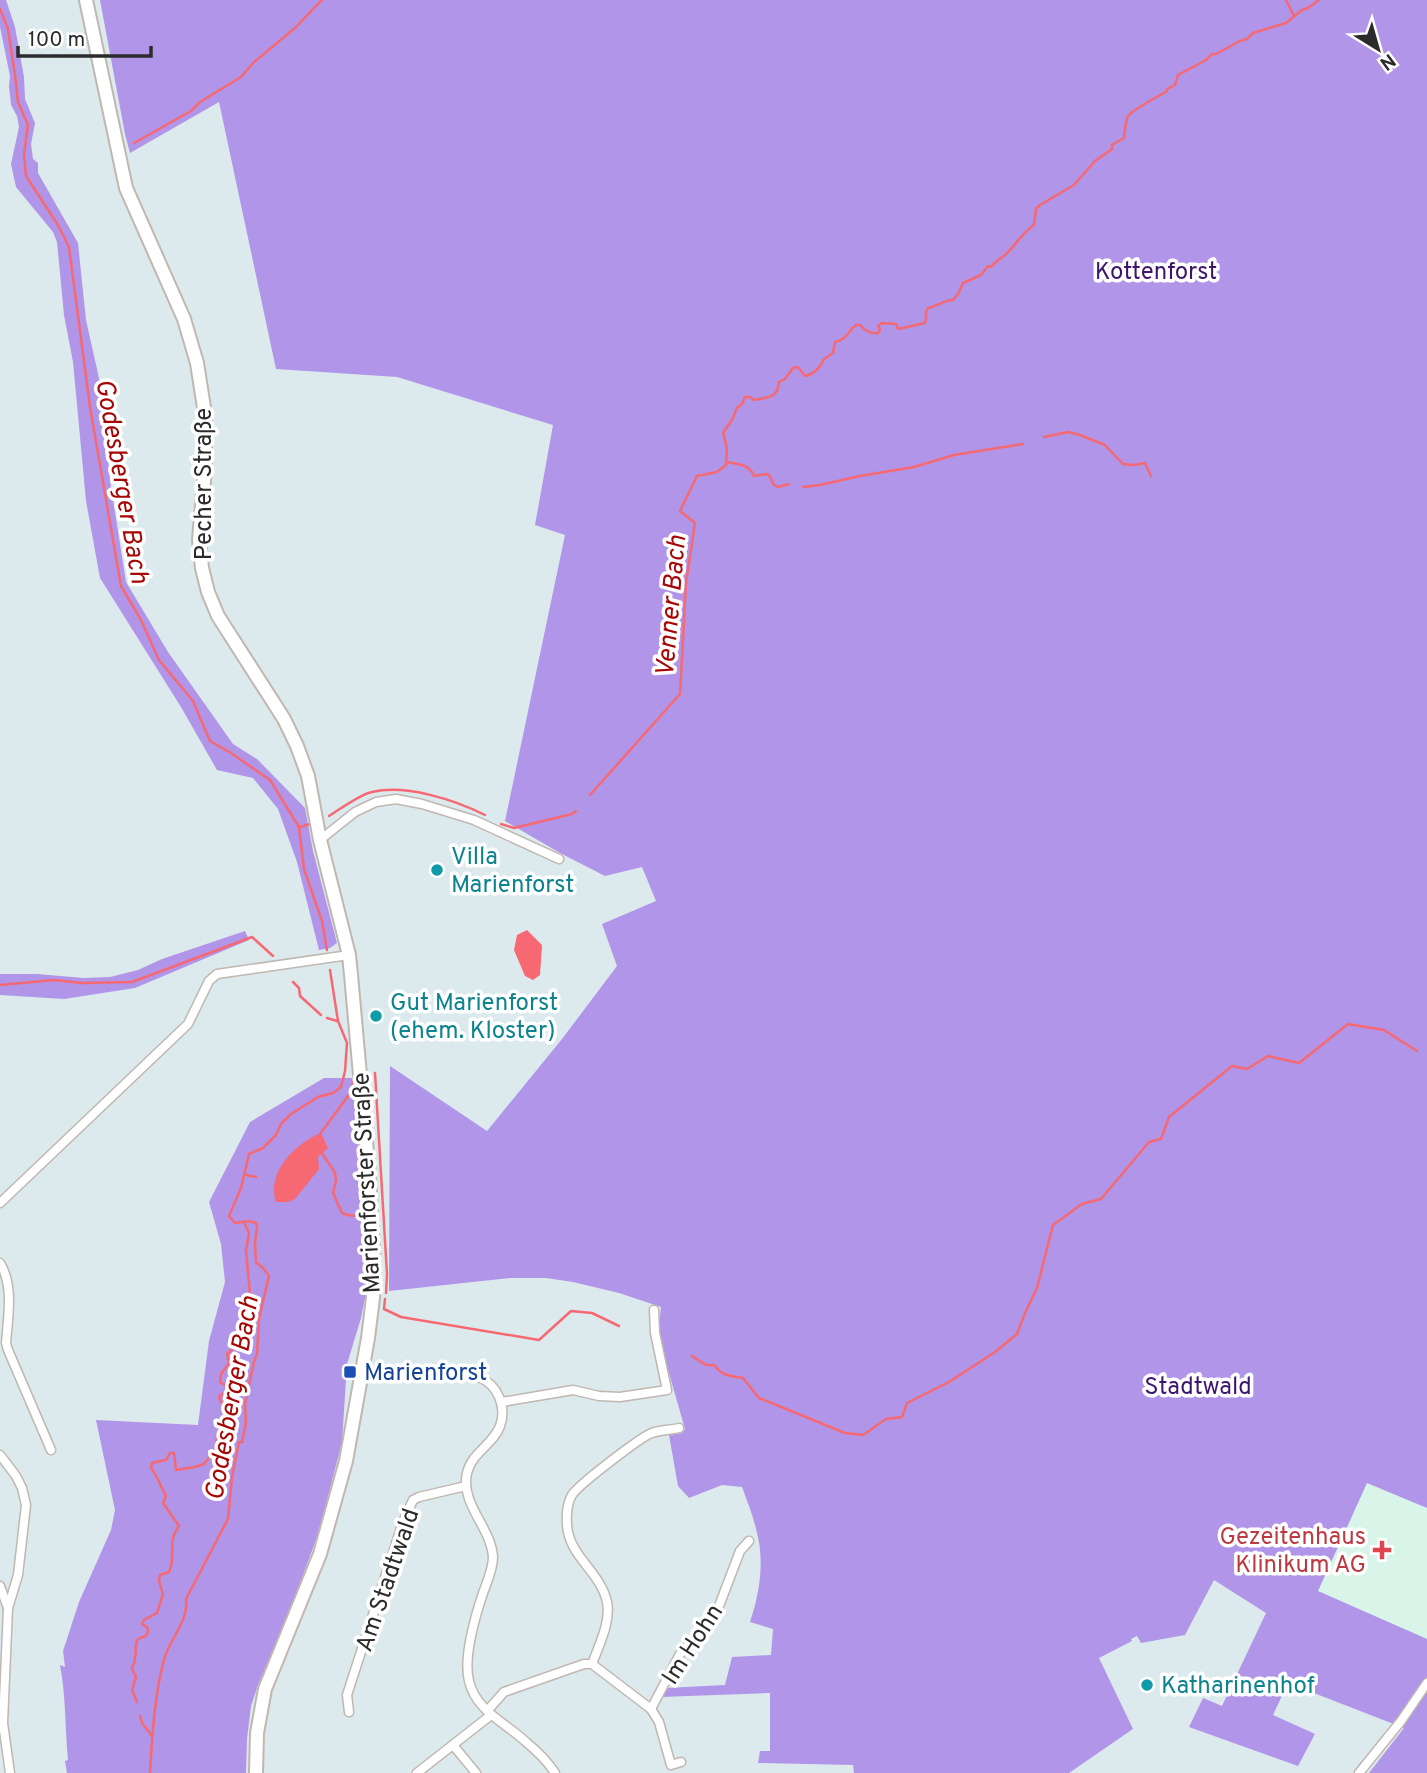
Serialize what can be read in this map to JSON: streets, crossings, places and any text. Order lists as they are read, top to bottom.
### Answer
{
  "streets": {
    "main road": ["Pecher Straße", "Marienforster Straße"],
    "street": ["Am Stadtwald", "Im Hohn"]
  },
  "crossings": [
    ["Pecher Straße", "Marienforster Straße"]
  ],
  "water": ["Godesberger Bach", "Venner Bach"],
  "parks": ["Kottenforst", "Stadtwald"],
  "places": {
    "other": ["Villa Marienforst", "Gut Marienforst (ehem. Kloster)", "Katharinenhof"],
    "transit": ["Marienforst"],
    "health": ["Gezeitenhaus Klinikum AG"]
  },
  "scale_bar": "100 m",
  "north": "bottom right"
}
